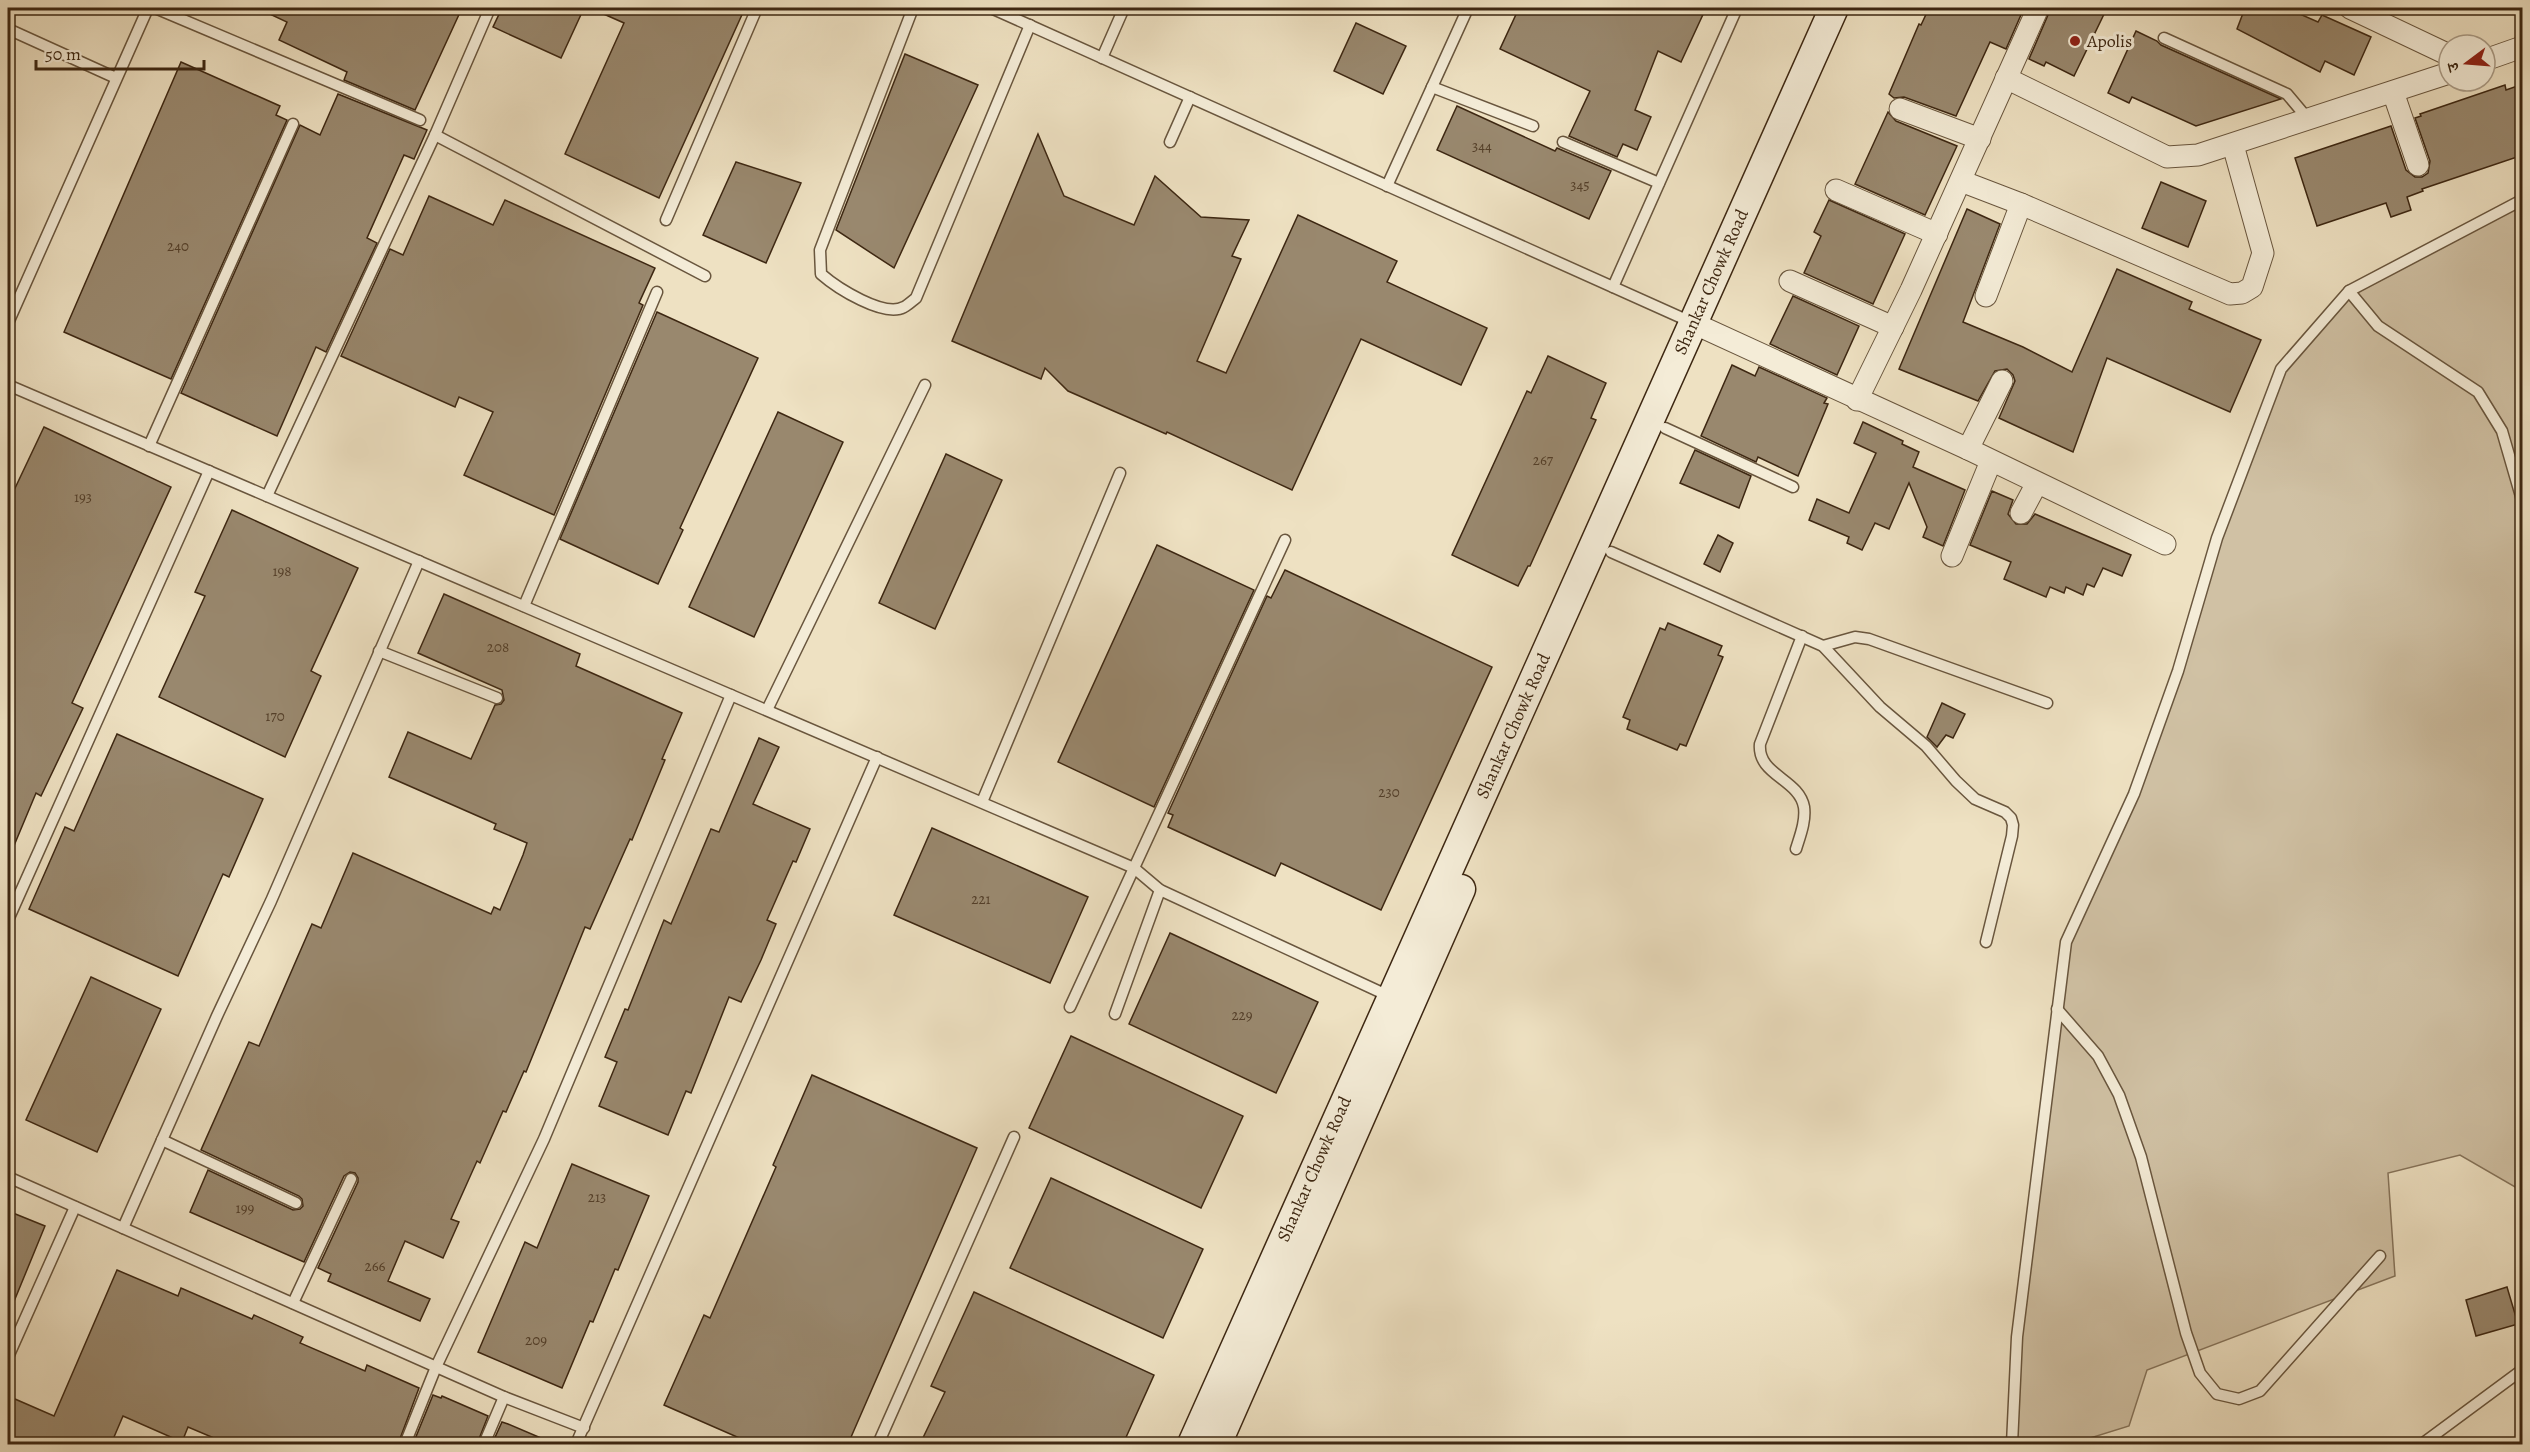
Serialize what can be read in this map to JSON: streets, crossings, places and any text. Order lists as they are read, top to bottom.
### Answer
{
  "streets": {
    "main road": ["Shankar Chowk Road"]
  },
  "places": ["Apolis"],
  "house_numbers": [
    "344",
    "345",
    "240",
    "267",
    "193",
    "198",
    "208",
    "170",
    "230",
    "221",
    "229",
    "213",
    "199",
    "266",
    "209"
  ],
  "scale_bar": "50 m",
  "north": "left"
}
